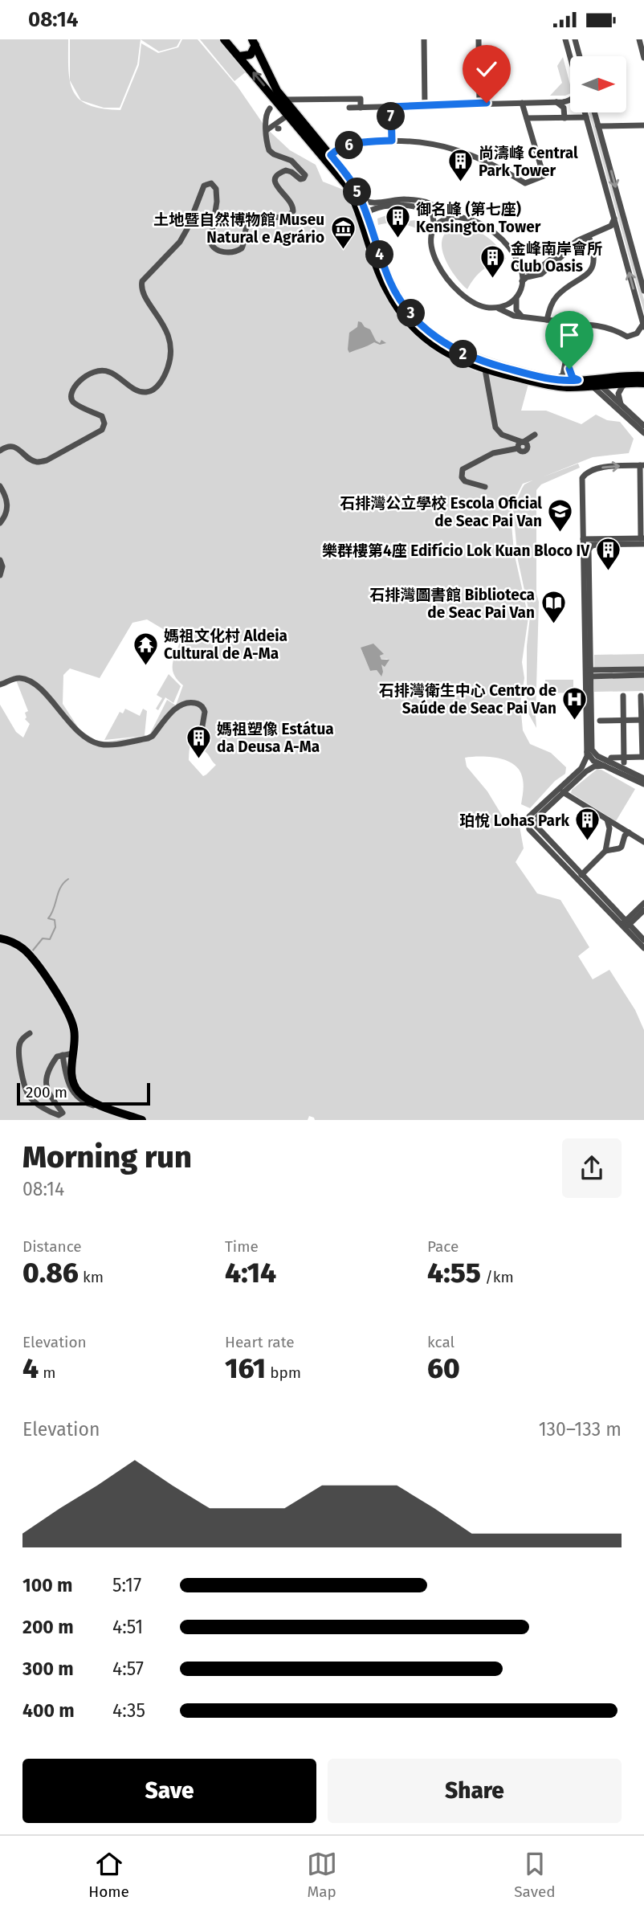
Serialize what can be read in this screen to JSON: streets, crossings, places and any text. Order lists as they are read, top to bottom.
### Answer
{
  "places": {
    "building": [
      "尚濤峰 Central Park Tower",
      "御名峰 (第七座) Kensington Tower",
      "金峰南岸會所 Club Oasis",
      "樂群樓第4座 Edifício Lok Kuan Bloco IV",
      "媽祖塑像 Estátua da Deusa A-Ma",
      "珀悅 Lohas Park"
    ],
    "museum": ["土地暨自然博物館 Museu Natural e Agrário"],
    "school or university": ["石排灣公立學校 Escola Oficial de Seac Pai Van"],
    "library": ["石排灣圖書館 Biblioteca de Seac Pai Van"],
    "temple": ["媽祖文化村 Aldeia Cultural de A-Ma"],
    "hospital": ["石排灣衛生中心 Centro de Saúde de Seac Pai Van"]
  },
  "scale_bar": "200 m",
  "north": "right",
  "page": {
    "status": "08:14",
    "pins": [
      "7",
      "6",
      "5",
      "4",
      "3",
      "2"
    ],
    "scale": "200 m",
    "heading": ["Morning run", "08:14"],
    "stats": [
      ["Distance", "0.86 km"],
      ["Time", "4:14"],
      ["Pace", "4:55 /km"],
      ["Elevation", "4 m"],
      ["Heart rate", "161 bpm"],
      ["kcal", "60"]
    ],
    "chart": ["Elevation", "130–133 m"],
    "list": [
      {
        "name": "100 m",
        "note": "5:17"
      },
      {
        "name": "200 m",
        "note": "4:51"
      },
      {
        "name": "300 m",
        "note": "4:57"
      },
      {
        "name": "400 m",
        "note": "4:35"
      }
    ],
    "buttons": ["Save", "Share"],
    "tabs": ["Home", "Map", "Saved"]
  }
}
